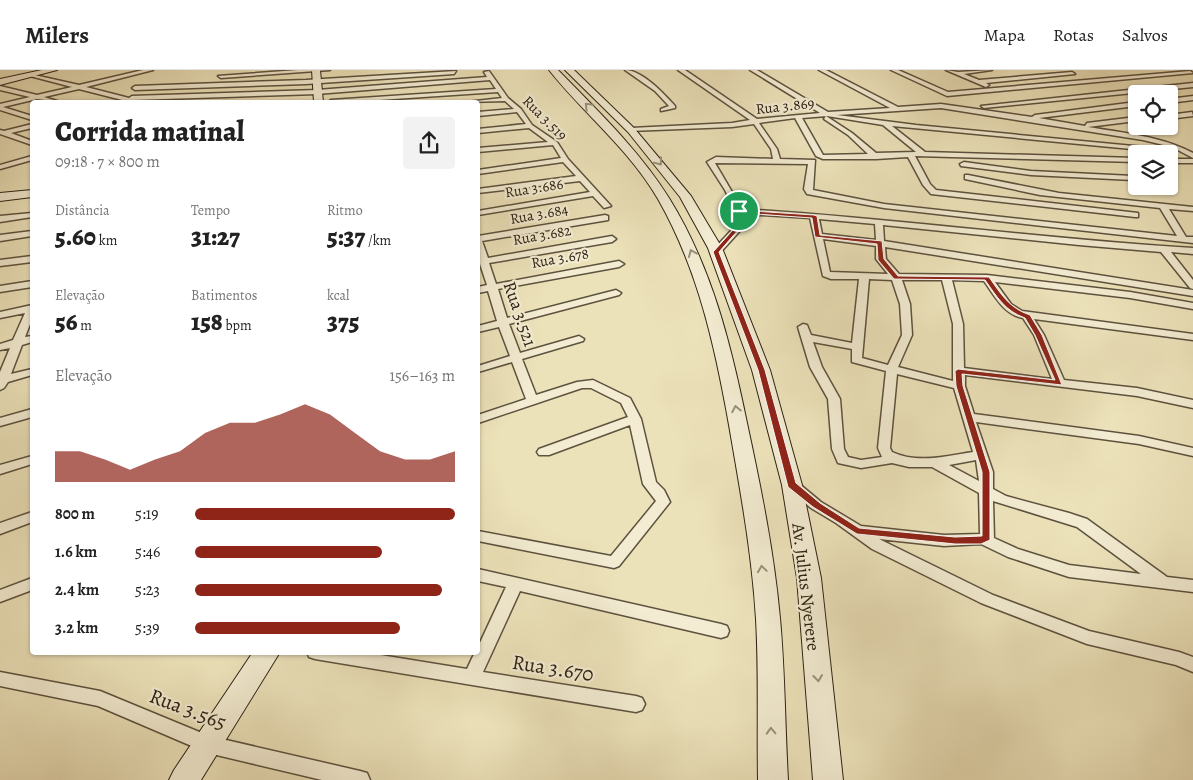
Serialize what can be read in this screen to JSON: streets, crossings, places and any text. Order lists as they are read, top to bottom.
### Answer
{
  "streets": {
    "main road": ["Av. Julius Nyerere"],
    "street": [
      "Rua 3.869",
      "Rua 3.519",
      "Rua 3.686",
      "Rua 3.684",
      "Rua 3.682",
      "Rua 3.678",
      "Rua 3.521",
      "Rua 3.670",
      "Rua 3.565"
    ]
  },
  "crossings": [
    ["Rua 3.869", "Av. Julius Nyerere"],
    ["Rua 3.519", "Rua 3.686"],
    ["Rua 3.682", "Rua 3.521"],
    ["Rua 3.678", "Rua 3.521"]
  ],
  "page": {
    "header": "Milers",
    "nav": ["Mapa", "Rotas", "Salvos"],
    "heading": ["Corrida matinal", "09:18 · 7 × 800 m"],
    "stats": [
      ["Distância", "5.60 km"],
      ["Tempo", "31:27"],
      ["Ritmo", "5:37 /km"],
      ["Elevação", "56 m"],
      ["Batimentos", "158 bpm"],
      ["kcal", "375"]
    ],
    "chart": ["Elevação", "156–163 m"],
    "list": [
      {
        "name": "800 m",
        "note": "5:19"
      },
      {
        "name": "1.6 km",
        "note": "5:46"
      },
      {
        "name": "2.4 km",
        "note": "5:23"
      },
      {
        "name": "3.2 km",
        "note": "5:39"
      }
    ]
  }
}
